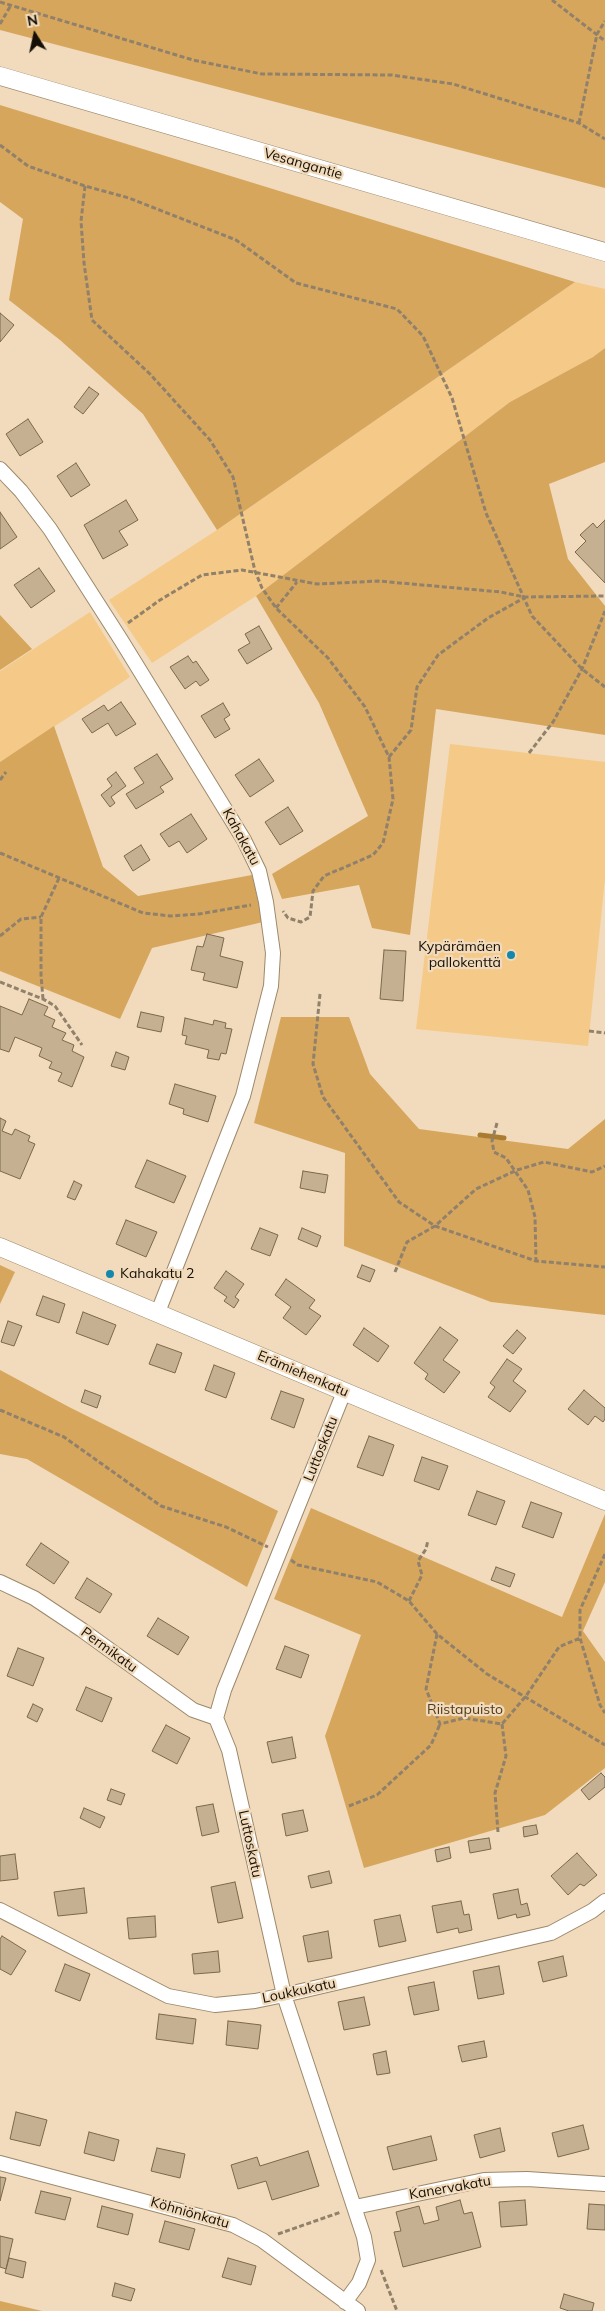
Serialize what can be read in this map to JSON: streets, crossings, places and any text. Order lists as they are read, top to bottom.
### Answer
{
  "streets": {
    "street": [
      "Vesangantie",
      "Kahakatu",
      "Erämiehenkatu",
      "Luttoskatu",
      "Permikatu",
      "Loukkukatu",
      "Kanervakatu",
      "Köhniönkatu"
    ]
  },
  "crossings": [
    ["Kahakatu", "Erämiehenkatu"],
    ["Erämiehenkatu", "Luttoskatu"],
    ["Luttoskatu", "Permikatu"],
    ["Luttoskatu", "Loukkukatu"],
    ["Luttoskatu", "Kanervakatu"]
  ],
  "parks": ["Riistapuisto"],
  "places": ["Kypärämäen pallokenttä", "Kahakatu 2"],
  "north": "top"
}
